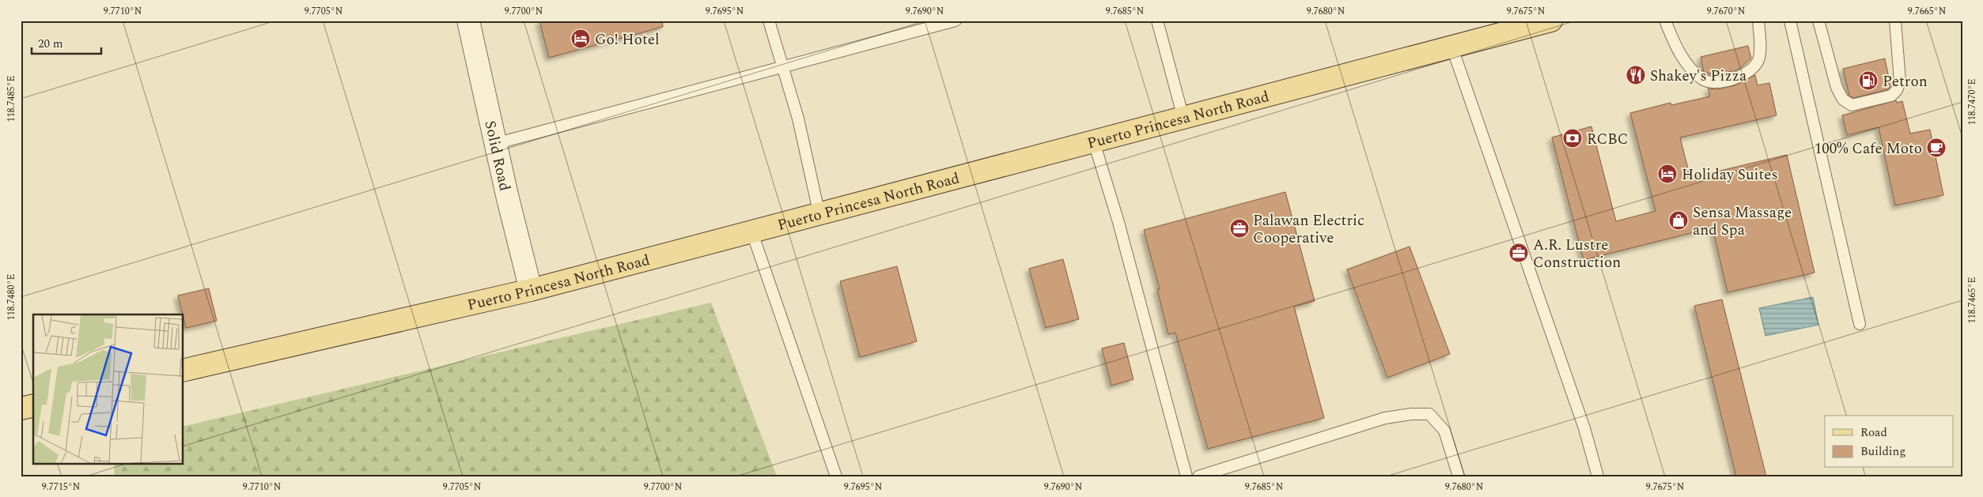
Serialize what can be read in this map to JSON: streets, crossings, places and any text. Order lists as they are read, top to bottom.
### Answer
{
  "streets": {
    "main road": ["Puerto Princesa North Road"],
    "street": ["Solid Road"]
  },
  "crossings": [
    ["Puerto Princesa North Road", "Solid Road"]
  ],
  "places": {
    "hotel": ["Go! Hotel", "Holiday Suites"],
    "restaurant": ["Shakey's Pizza"],
    "fuel station": ["Petron"],
    "bank": ["RCBC"],
    "cafe": ["100% Cafe Moto"],
    "shop": ["Sensa Massage and Spa"],
    "office": ["Palawan Electric Cooperative", "A.R. Lustre Construction"]
  },
  "legend": ["Road", "Building"],
  "scale_bar": "20 m",
  "coordinates": [
    "9.7710°N",
    "9.7705°N",
    "9.7700°N",
    "9.7695°N",
    "9.7690°N",
    "9.7685°N",
    "9.7680°N",
    "9.7675°N",
    "9.7670°N",
    "9.7665°N",
    "118.7485°E",
    "118.7470°E",
    "118.7480°E",
    "118.7465°E",
    "9.7715°N"
  ]
}
